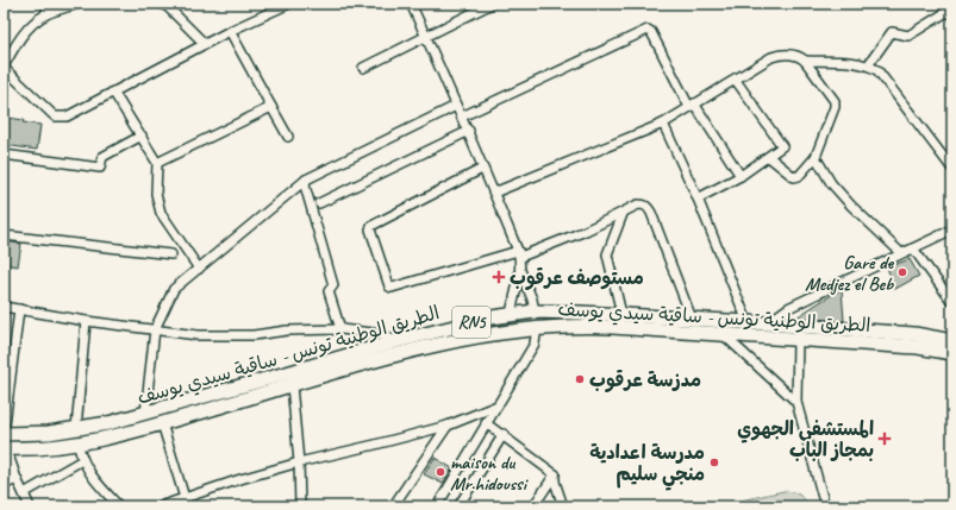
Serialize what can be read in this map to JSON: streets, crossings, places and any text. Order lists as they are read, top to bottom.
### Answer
{
  "streets": {
    "main road": ["الطريق الوطنية تونس - ساقية سيدي يوسف", "RN5"]
  },
  "places": {
    "other": [
      "Gare de Medjez el Beb",
      "مدزسة عرقوب",
      "مدرسة اعدادية منجي سليم",
      "maison du Mr.hidoussi"
    ],
    "health": ["مستوصف عرقوب", "المستشفى الجهوي بمجاز الباب"]
  }
}
